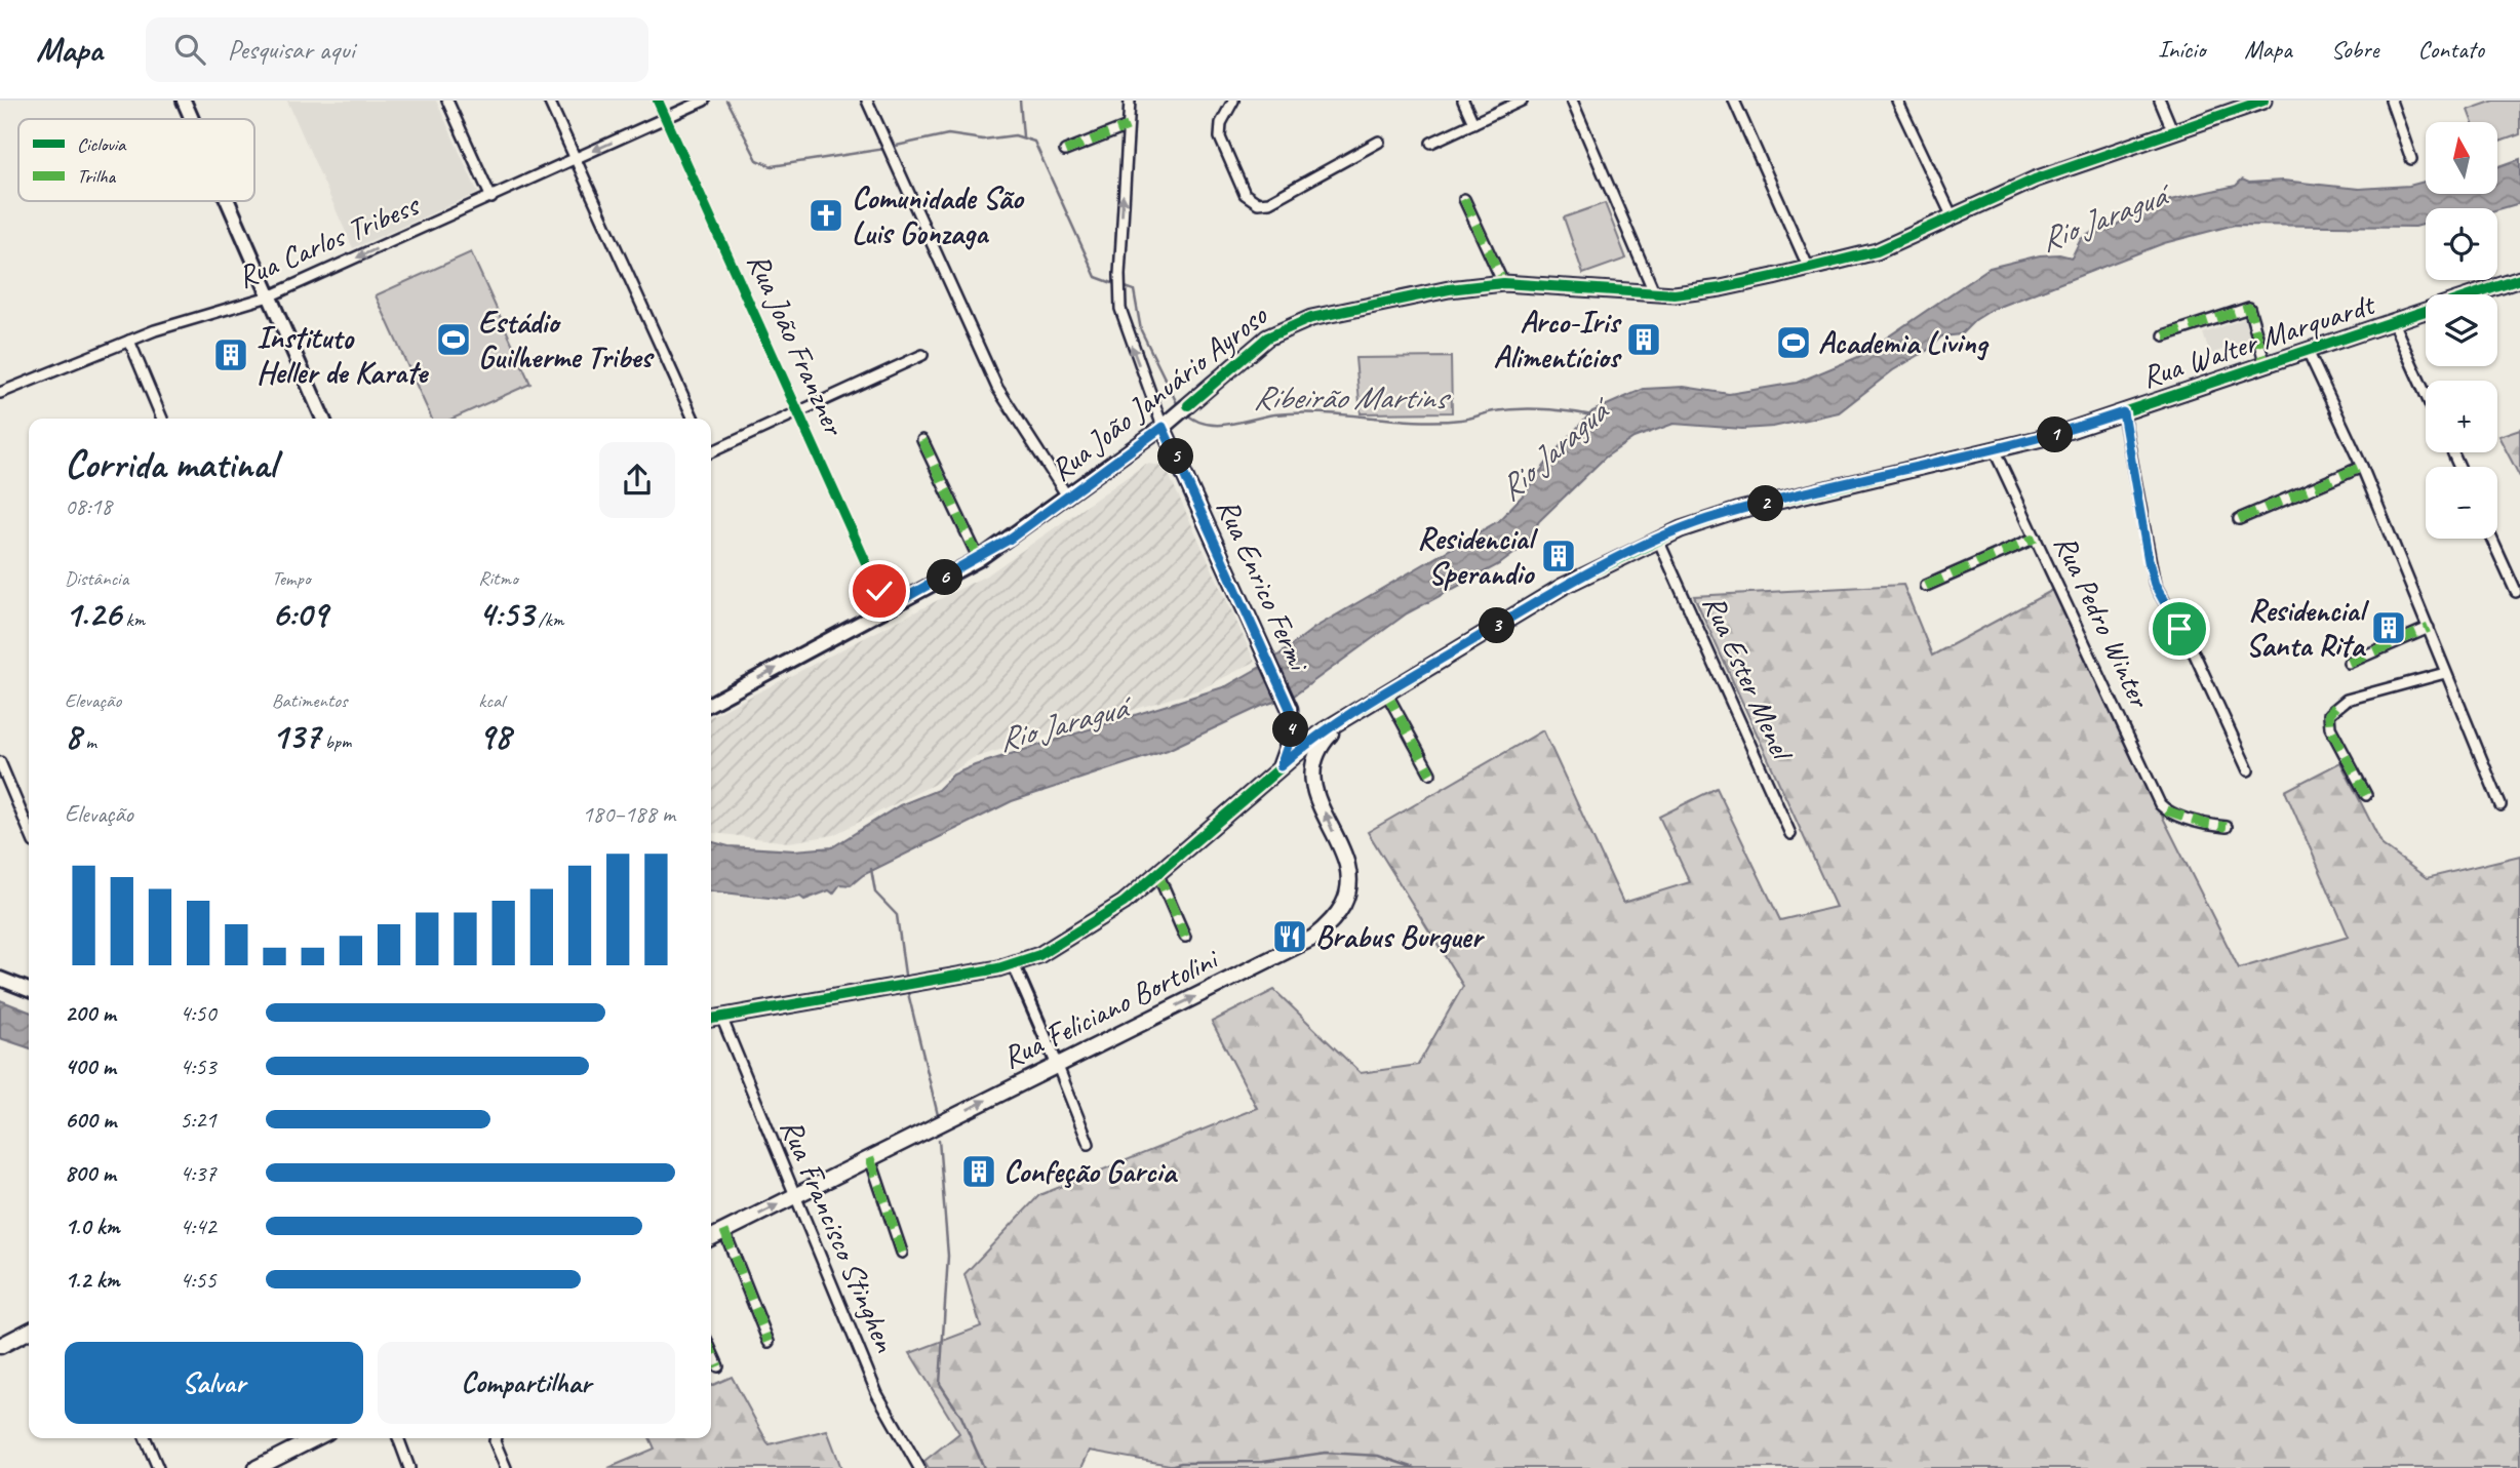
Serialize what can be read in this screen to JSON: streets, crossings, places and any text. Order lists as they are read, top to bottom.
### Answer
{
  "streets": {
    "main road": [
      "Rua Walter Marquardt",
      "Rua João Januário Ayroso",
      "Rua Enrico Fermi",
      "Rua Feliciano Bortolini"
    ],
    "street": [
      "Rua Carlos Tribess",
      "Rua João Franzner",
      "Rua Pedro Winter",
      "Rua Ester Menel",
      "Rua Francisco Stinghen"
    ]
  },
  "crossings": [
    ["Rua Carlos Tribess", "Rua João Franzner"],
    ["Rua Walter Marquardt", "Rua Enrico Fermi"],
    ["Rua Walter Marquardt", "Rua Pedro Winter"],
    ["Rua Walter Marquardt", "Rua Ester Menel"],
    ["Rua Walter Marquardt", "Rua Francisco Stinghen"],
    ["Rua João Franzner", "Rua João Januário Ayroso"],
    ["Rua João Januário Ayroso", "Rua Enrico Fermi"],
    ["Rua Feliciano Bortolini", "Rua Francisco Stinghen"]
  ],
  "one_way": ["Rua Carlos Tribess", "Rua Feliciano Bortolini"],
  "water": ["Rio Jaraguá", "Ribeirão Martins"],
  "places": {
    "church": ["Comunidade São Luis Gonzaga"],
    "sports": ["Estádio Guilherme Tribes", "Academia Living"],
    "building": [
      "Arco-Iris Alimentícios",
      "Instituto Heller de Karate",
      "Residencial Sperandio",
      "Residencial Santa Rita",
      "Confeção Garcia"
    ],
    "restaurant": ["Brabus Burguer"]
  },
  "legend": ["Ciclovia", "Trilha"],
  "north": "top",
  "page": {
    "header": "Mapa",
    "search": "Pesquisar aqui",
    "nav": [
      "Início",
      "Mapa",
      "Sobre",
      "Contato"
    ],
    "map_buttons": ["+", "−"],
    "pins": [
      "1",
      "5",
      "2",
      "6",
      "3",
      "4"
    ],
    "heading": ["Corrida matinal", "08:18"],
    "stats": [
      ["Distância", "1.26 km"],
      ["Tempo", "6:09"],
      ["Ritmo", "4:53 /km"],
      ["Elevação", "8 m"],
      ["Batimentos", "137 bpm"],
      ["kcal", "98"]
    ],
    "chart": ["Elevação", "180–188 m"],
    "list": [
      {
        "name": "200 m",
        "note": "4:50"
      },
      {
        "name": "400 m",
        "note": "4:53"
      },
      {
        "name": "600 m",
        "note": "5:21"
      },
      {
        "name": "800 m",
        "note": "4:37"
      },
      {
        "name": "1.0 km",
        "note": "4:42"
      },
      {
        "name": "1.2 km",
        "note": "4:55"
      }
    ],
    "buttons": ["Salvar", "Compartilhar"]
  }
}
